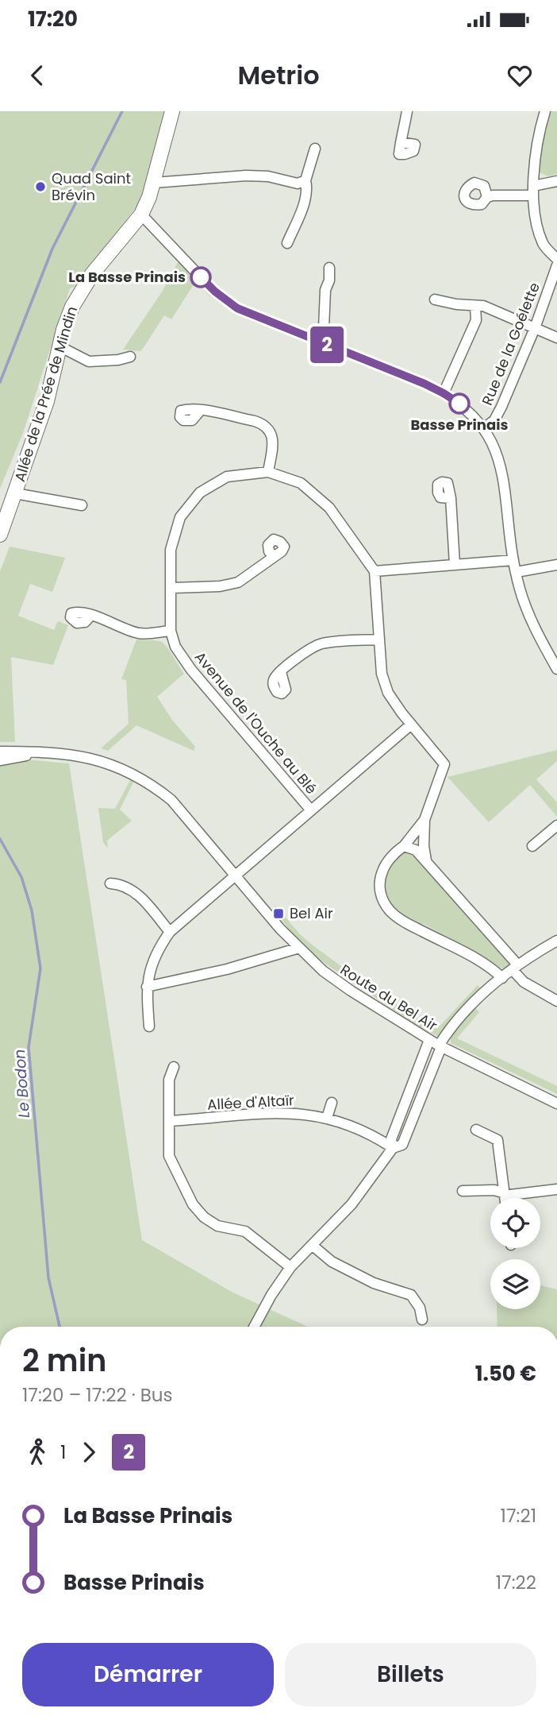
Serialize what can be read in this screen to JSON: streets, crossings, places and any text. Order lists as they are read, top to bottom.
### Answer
{
  "streets": {
    "street": [
      "Rue de la Goélette",
      "Allée de la Prée de Mindin",
      "Avenue de l'Ouche au Blé",
      "Route du Bel Air",
      "Allée d'Altaïr"
    ]
  },
  "water": ["Le Bodon"],
  "places": {
    "other": ["Quad Saint Brévin", "La Basse Prinais", "Basse Prinais"],
    "transit": ["Bel Air"]
  },
  "lines": ["bus line 2"],
  "page": {
    "status": "17:20",
    "header": "Metrio",
    "on_map": "2",
    "heading": ["2 min", "17:20 – 17:22 · Bus", "1.50 €"],
    "legs": ["1", "2"],
    "list": [
      {
        "name": "La Basse Prinais",
        "value": "17:21"
      },
      {
        "name": "Basse Prinais",
        "value": "17:22"
      }
    ],
    "buttons": ["Démarrer", "Billets"]
  }
}
